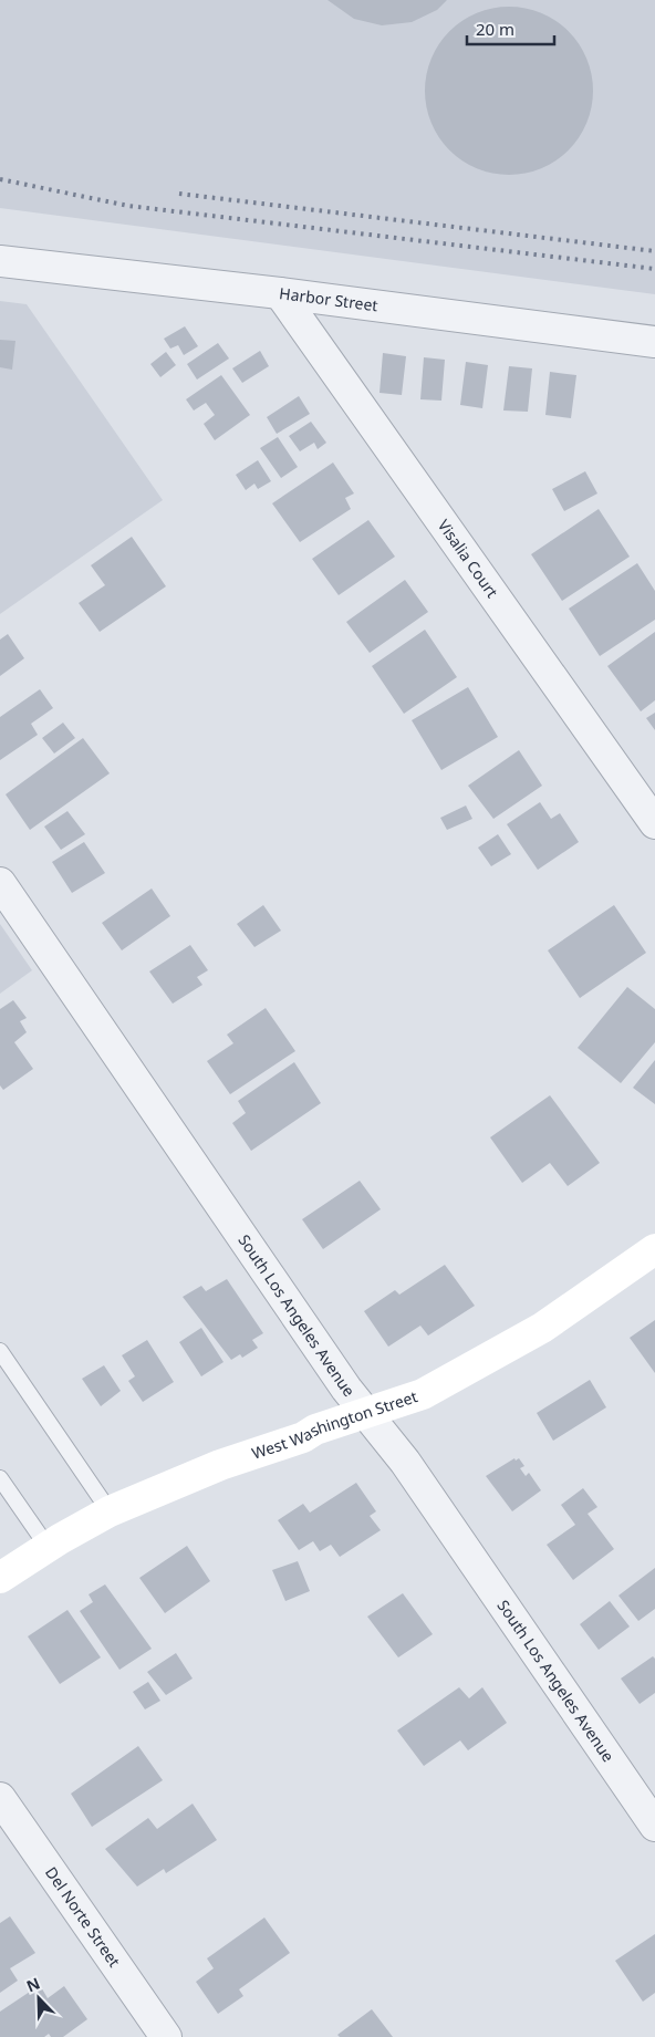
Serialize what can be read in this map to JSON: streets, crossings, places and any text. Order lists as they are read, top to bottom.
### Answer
{
  "streets": {
    "street": [
      "Harbor Street",
      "Visalia Court",
      "South Los Angeles Avenue",
      "West Washington Street",
      "Del Norte Street"
    ]
  },
  "crossings": [
    ["Harbor Street", "Visalia Court"],
    ["South Los Angeles Avenue", "West Washington Street"]
  ],
  "scale_bar": "20 m",
  "north": "top left"
}
